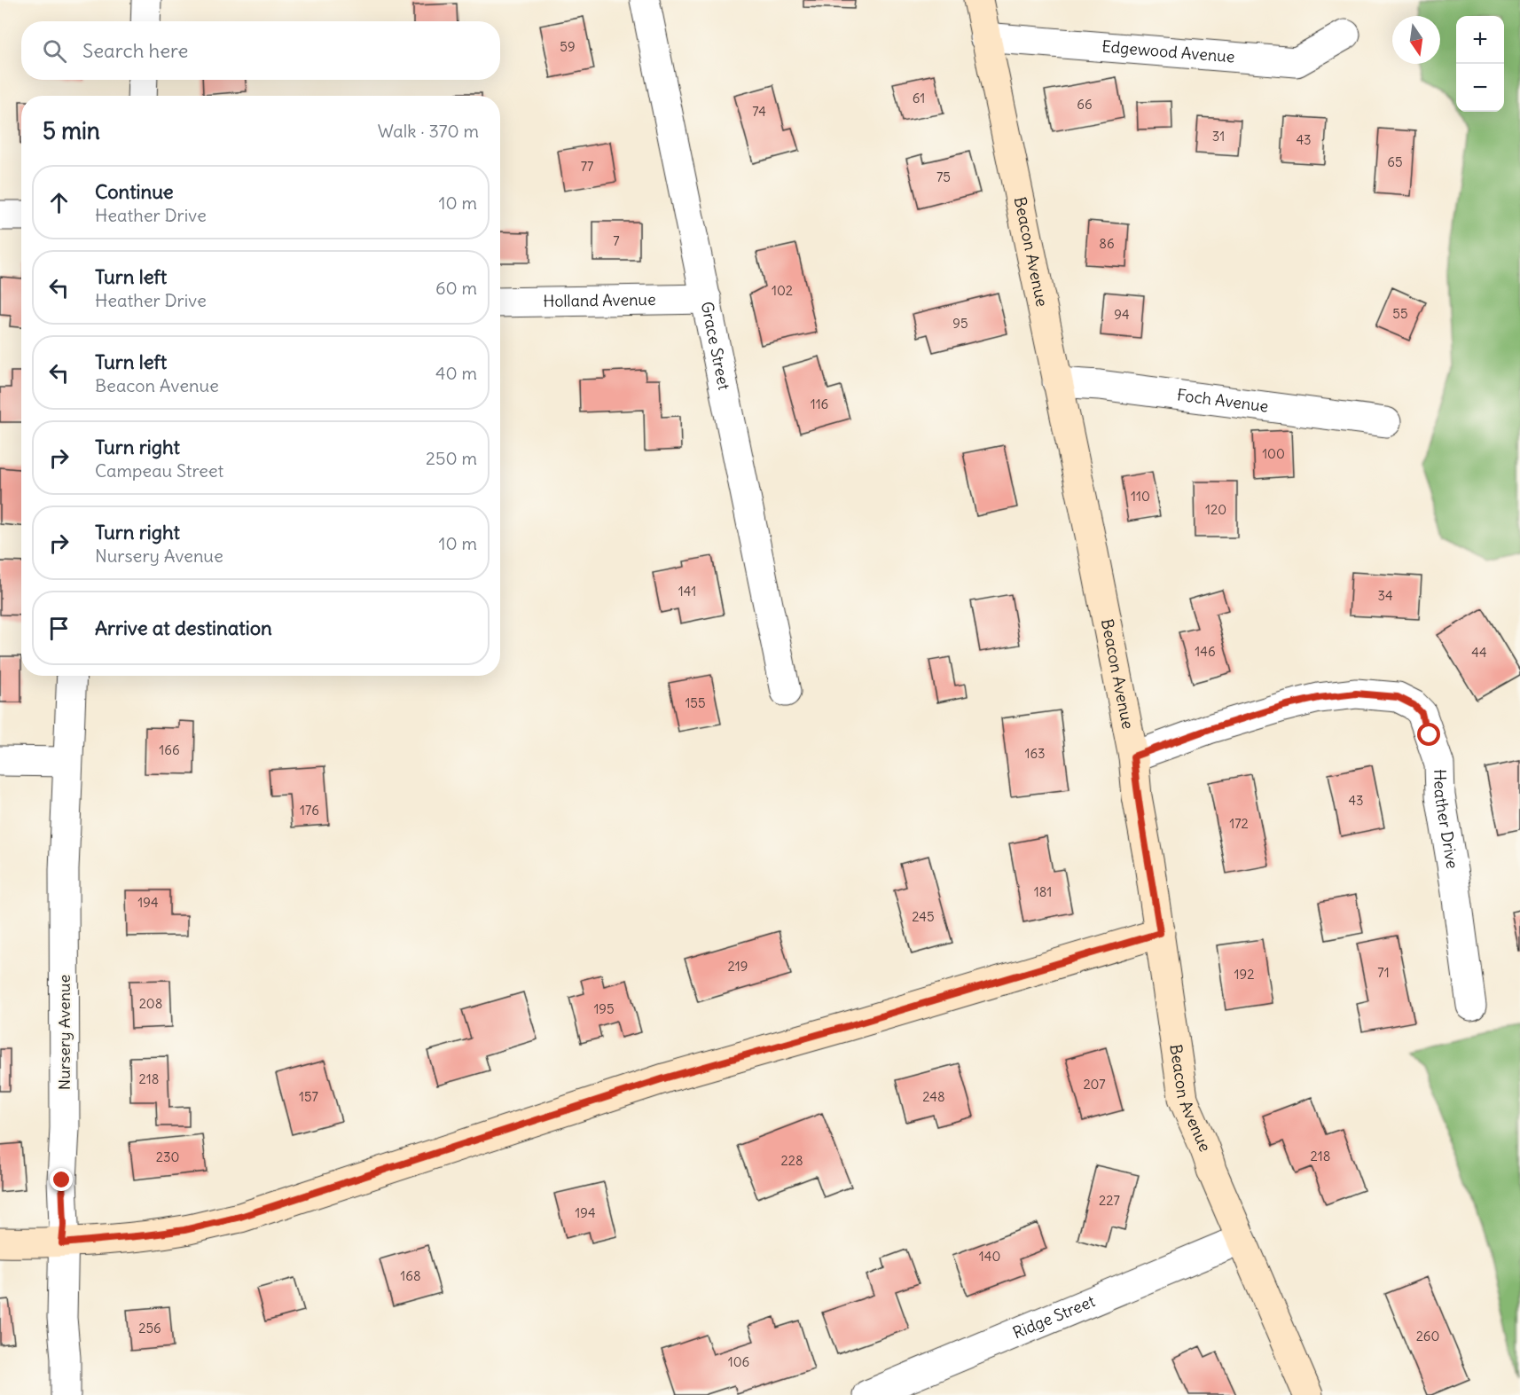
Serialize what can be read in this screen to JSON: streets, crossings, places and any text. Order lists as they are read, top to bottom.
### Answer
{
  "streets": {
    "street": [
      "Edgewood Avenue",
      "Beacon Avenue",
      "Holland Avenue",
      "Grace Street",
      "Foch Avenue",
      "Heather Drive",
      "Nursery Avenue",
      "Ridge Street"
    ]
  },
  "crossings": [
    ["Edgewood Avenue", "Beacon Avenue"],
    ["Beacon Avenue", "Foch Avenue"],
    ["Beacon Avenue", "Heather Drive"],
    ["Beacon Avenue", "Ridge Street"],
    ["Holland Avenue", "Grace Street"]
  ],
  "house_numbers": [
    "59",
    "61",
    "66",
    "74",
    "31",
    "43",
    "65",
    "77",
    "75",
    "7",
    "86",
    "102",
    "55",
    "94",
    "95",
    "116",
    "100",
    "110",
    "120",
    "141",
    "34",
    "146",
    "44",
    "155",
    "166",
    "163",
    "43",
    "176",
    "172",
    "181",
    "194",
    "245",
    "219",
    "71",
    "192",
    "208",
    "195",
    "218",
    "207",
    "157",
    "248",
    "218",
    "230",
    "228",
    "227",
    "194",
    "140",
    "168",
    "256",
    "260",
    "106"
  ],
  "north": "bottom",
  "page": {
    "map_buttons": ["+", "−"],
    "search": "Search here",
    "heading": ["5 min", "Walk · 370 m"],
    "list": [
      ["Continue", "Heather Drive", "10 m"],
      ["Turn left", "Heather Drive", "60 m"],
      ["Turn left", "Beacon Avenue", "40 m"],
      ["Turn right", "Campeau Street", "250 m"],
      ["Turn right", "Nursery Avenue", "10 m"],
      "Arrive at destination"
    ]
  }
}
